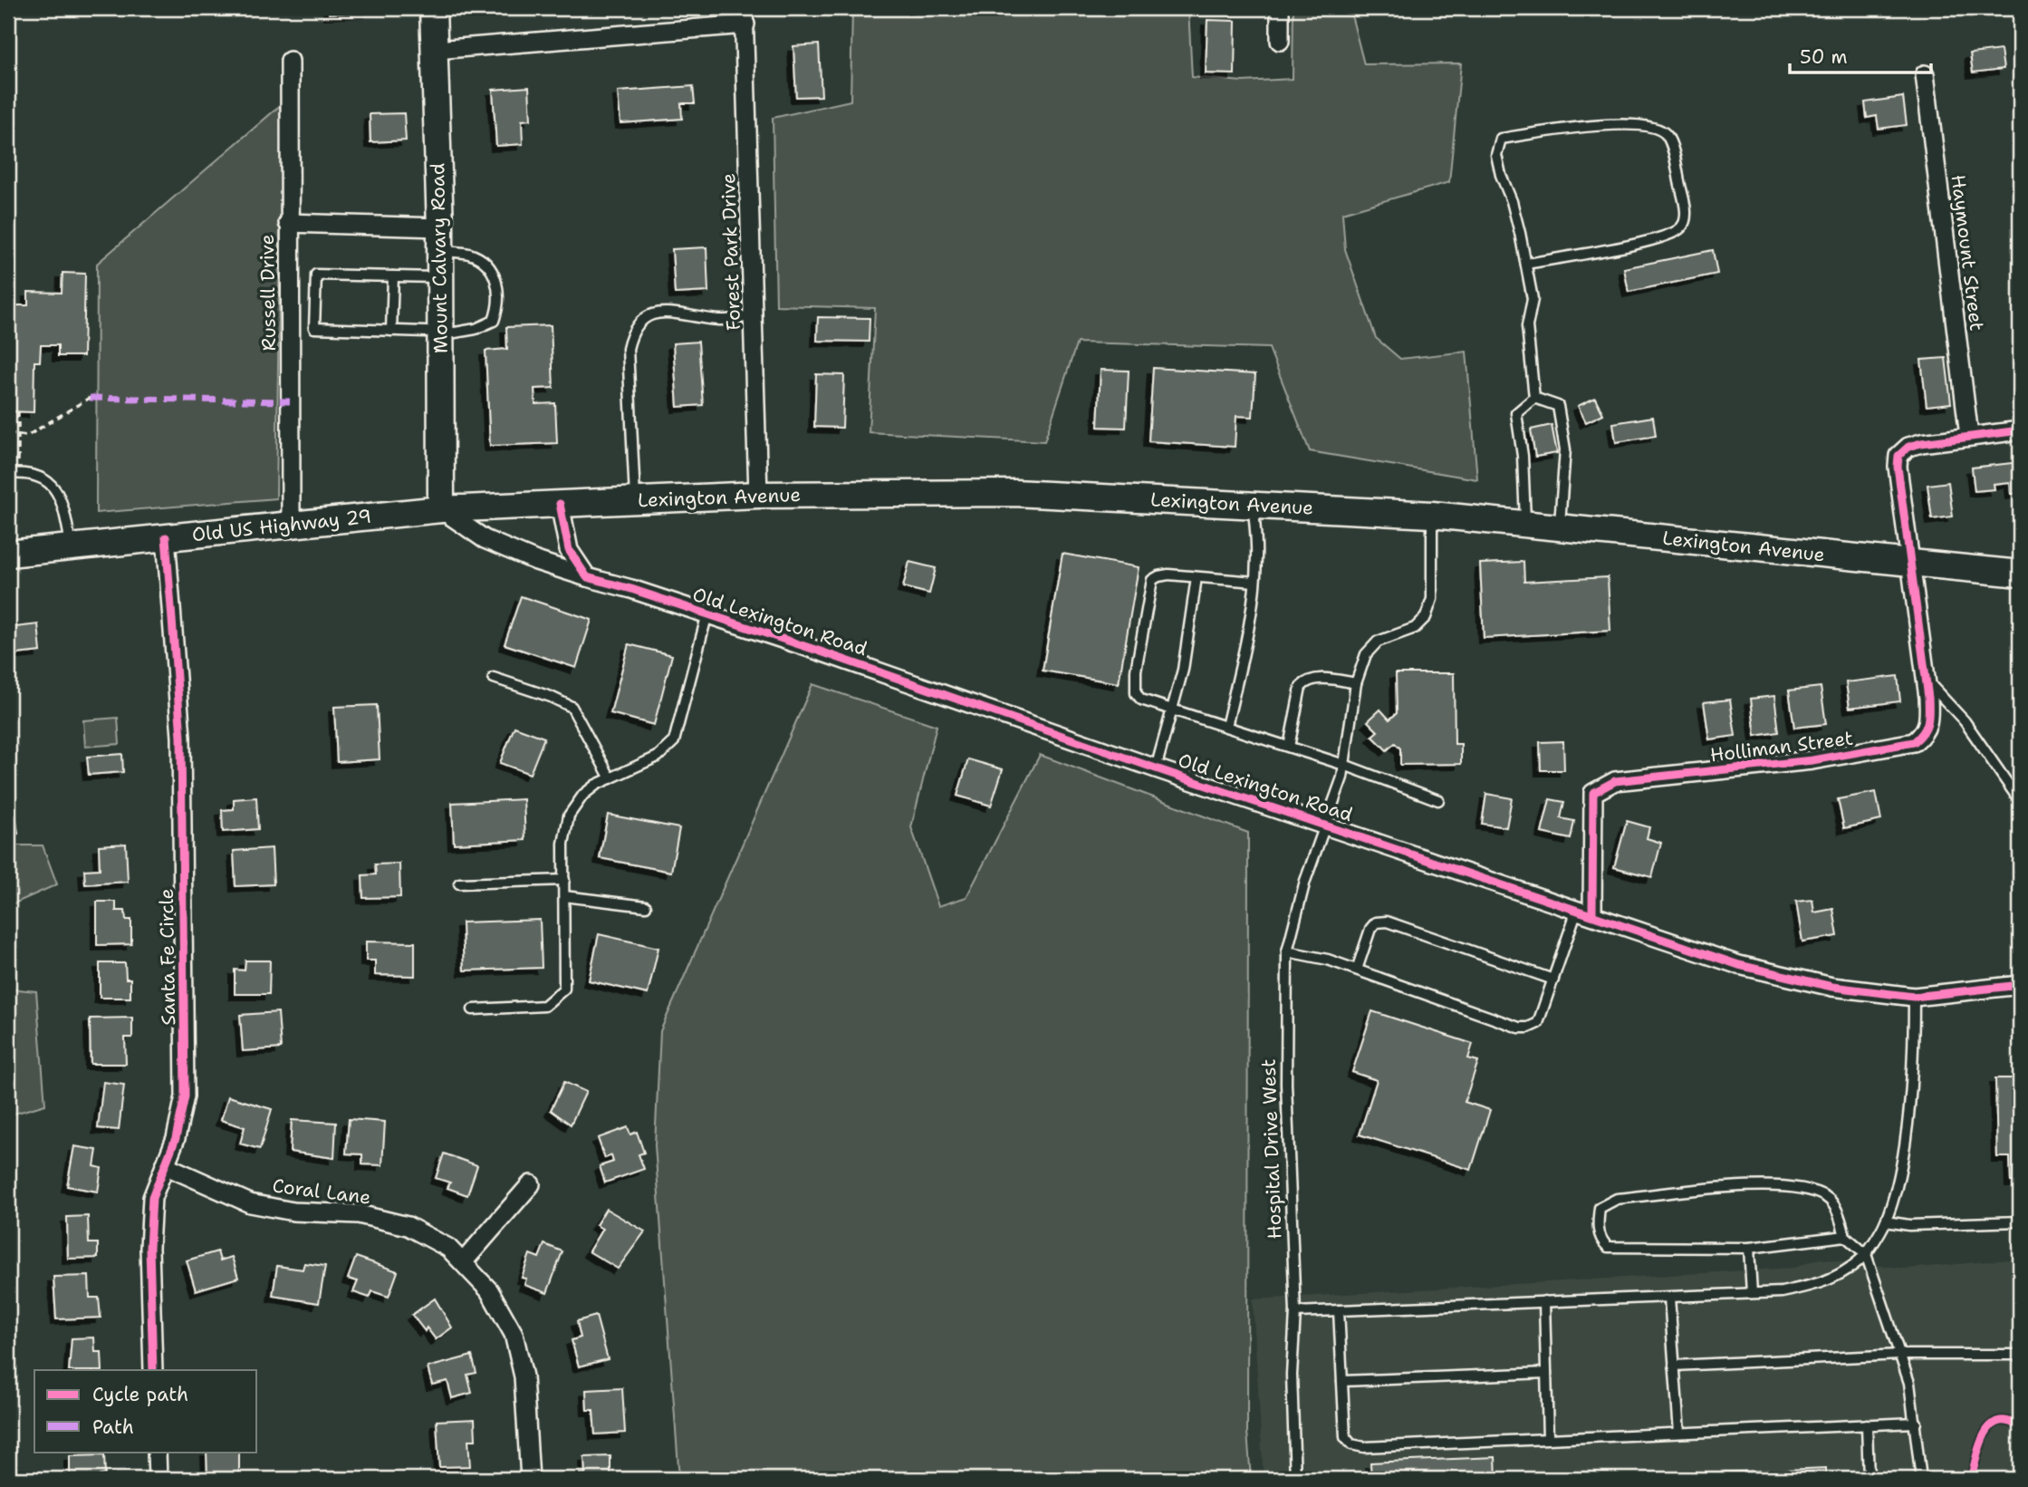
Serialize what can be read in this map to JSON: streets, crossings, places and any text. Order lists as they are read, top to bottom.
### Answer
{
  "streets": {
    "main road": ["Mount Calvary Road", "Lexington Avenue", "Old US Highway 29"],
    "street": [
      "Forest Park Drive",
      "Haymount Street",
      "Russell Drive",
      "Old Lexington Road",
      "Holliman Street",
      "Santa Fe Circle",
      "Coral Lane"
    ],
    "lane": ["Hospital Drive West"]
  },
  "crossings": [
    ["Forest Park Drive", "Lexington Avenue"],
    ["Haymount Street", "Holliman Street"],
    ["Mount Calvary Road", "Lexington Avenue"],
    ["Mount Calvary Road", "Old US Highway 29"],
    ["Mount Calvary Road", "Old Lexington Road"],
    ["Russell Drive", "Old US Highway 29"],
    ["Lexington Avenue", "Old US Highway 29"],
    ["Lexington Avenue", "Old Lexington Road"],
    ["Lexington Avenue", "Holliman Street"],
    ["Lexington Avenue", "Hospital Drive West"],
    ["Old US Highway 29", "Old Lexington Road"],
    ["Old US Highway 29", "Santa Fe Circle"],
    ["Old Lexington Road", "Holliman Street"],
    ["Old Lexington Road", "Hospital Drive West"],
    ["Santa Fe Circle", "Coral Lane"]
  ],
  "legend": ["Cycle path", "Path"],
  "scale_bar": "50 m"
}
